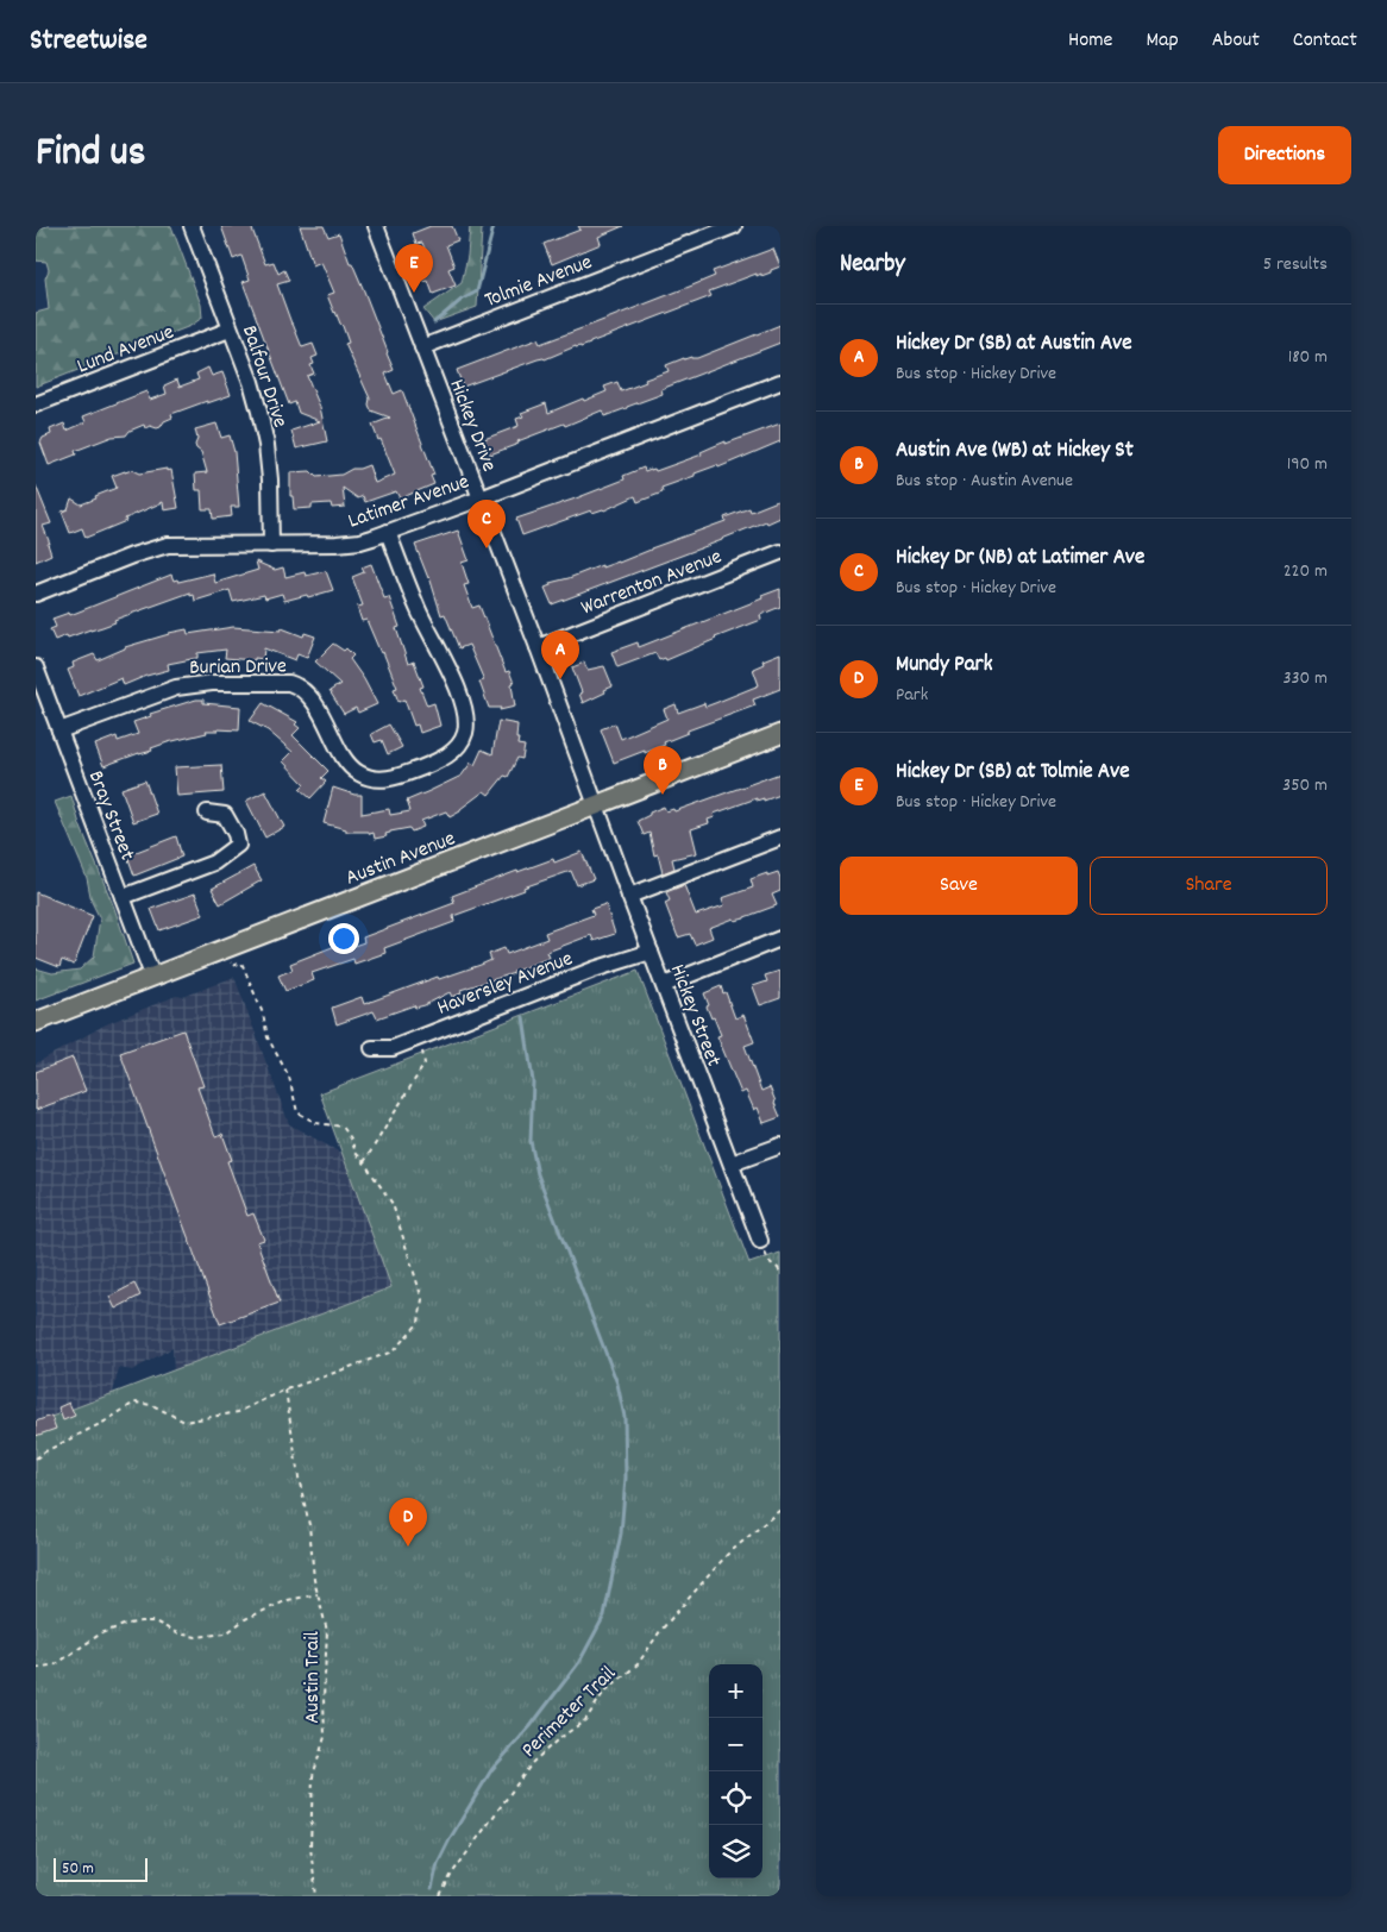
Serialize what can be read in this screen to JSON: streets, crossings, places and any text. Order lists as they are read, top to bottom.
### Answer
{
  "streets": {
    "main road": ["Austin Avenue"],
    "street": [
      "Tolmie Avenue",
      "Lund Avenue",
      "Balfour Drive",
      "Hickey Drive",
      "Latimer Avenue",
      "Warrenton Avenue",
      "Burian Drive",
      "Bray Street",
      "Haversley Avenue",
      "Hickey Street"
    ],
    "path": ["Austin Trail", "Perimeter Trail"]
  },
  "crossings": [
    ["Tolmie Avenue", "Hickey Drive"],
    ["Lund Avenue", "Balfour Drive"],
    ["Balfour Drive", "Latimer Avenue"],
    ["Hickey Drive", "Latimer Avenue"],
    ["Hickey Drive", "Warrenton Avenue"],
    ["Hickey Drive", "Austin Avenue"],
    ["Hickey Drive", "Hickey Street"],
    ["Latimer Avenue", "Burian Drive"],
    ["Burian Drive", "Bray Street"],
    ["Bray Street", "Austin Avenue"],
    ["Austin Avenue", "Hickey Street"],
    ["Haversley Avenue", "Hickey Street"]
  ],
  "scale_bar": "50 m",
  "page": {
    "header": "Streetwise",
    "nav": [
      "Home",
      "Map",
      "About",
      "Contact"
    ],
    "title": "Find us",
    "buttons": [
      "Directions",
      ["Save", "Share"]
    ],
    "heading": ["Nearby", "5 results"],
    "pins": [
      "E",
      "C",
      "A",
      "B",
      "D"
    ],
    "list": [
      {
        "mark": "A",
        "name": "Hickey Dr (SB) at Austin Ave",
        "note": "Bus stop · Hickey Drive",
        "value": "180 m"
      },
      {
        "mark": "B",
        "name": "Austin Ave (WB) at Hickey St",
        "note": "Bus stop · Austin Avenue",
        "value": "190 m"
      },
      {
        "mark": "C",
        "name": "Hickey Dr (NB) at Latimer Ave",
        "note": "Bus stop · Hickey Drive",
        "value": "220 m"
      },
      {
        "mark": "D",
        "name": "Mundy Park",
        "note": "Park",
        "value": "330 m"
      },
      {
        "mark": "E",
        "name": "Hickey Dr (SB) at Tolmie Ave",
        "note": "Bus stop · Hickey Drive",
        "value": "350 m"
      }
    ],
    "map_buttons": ["+", "−"],
    "scale": "50 m"
  }
}
